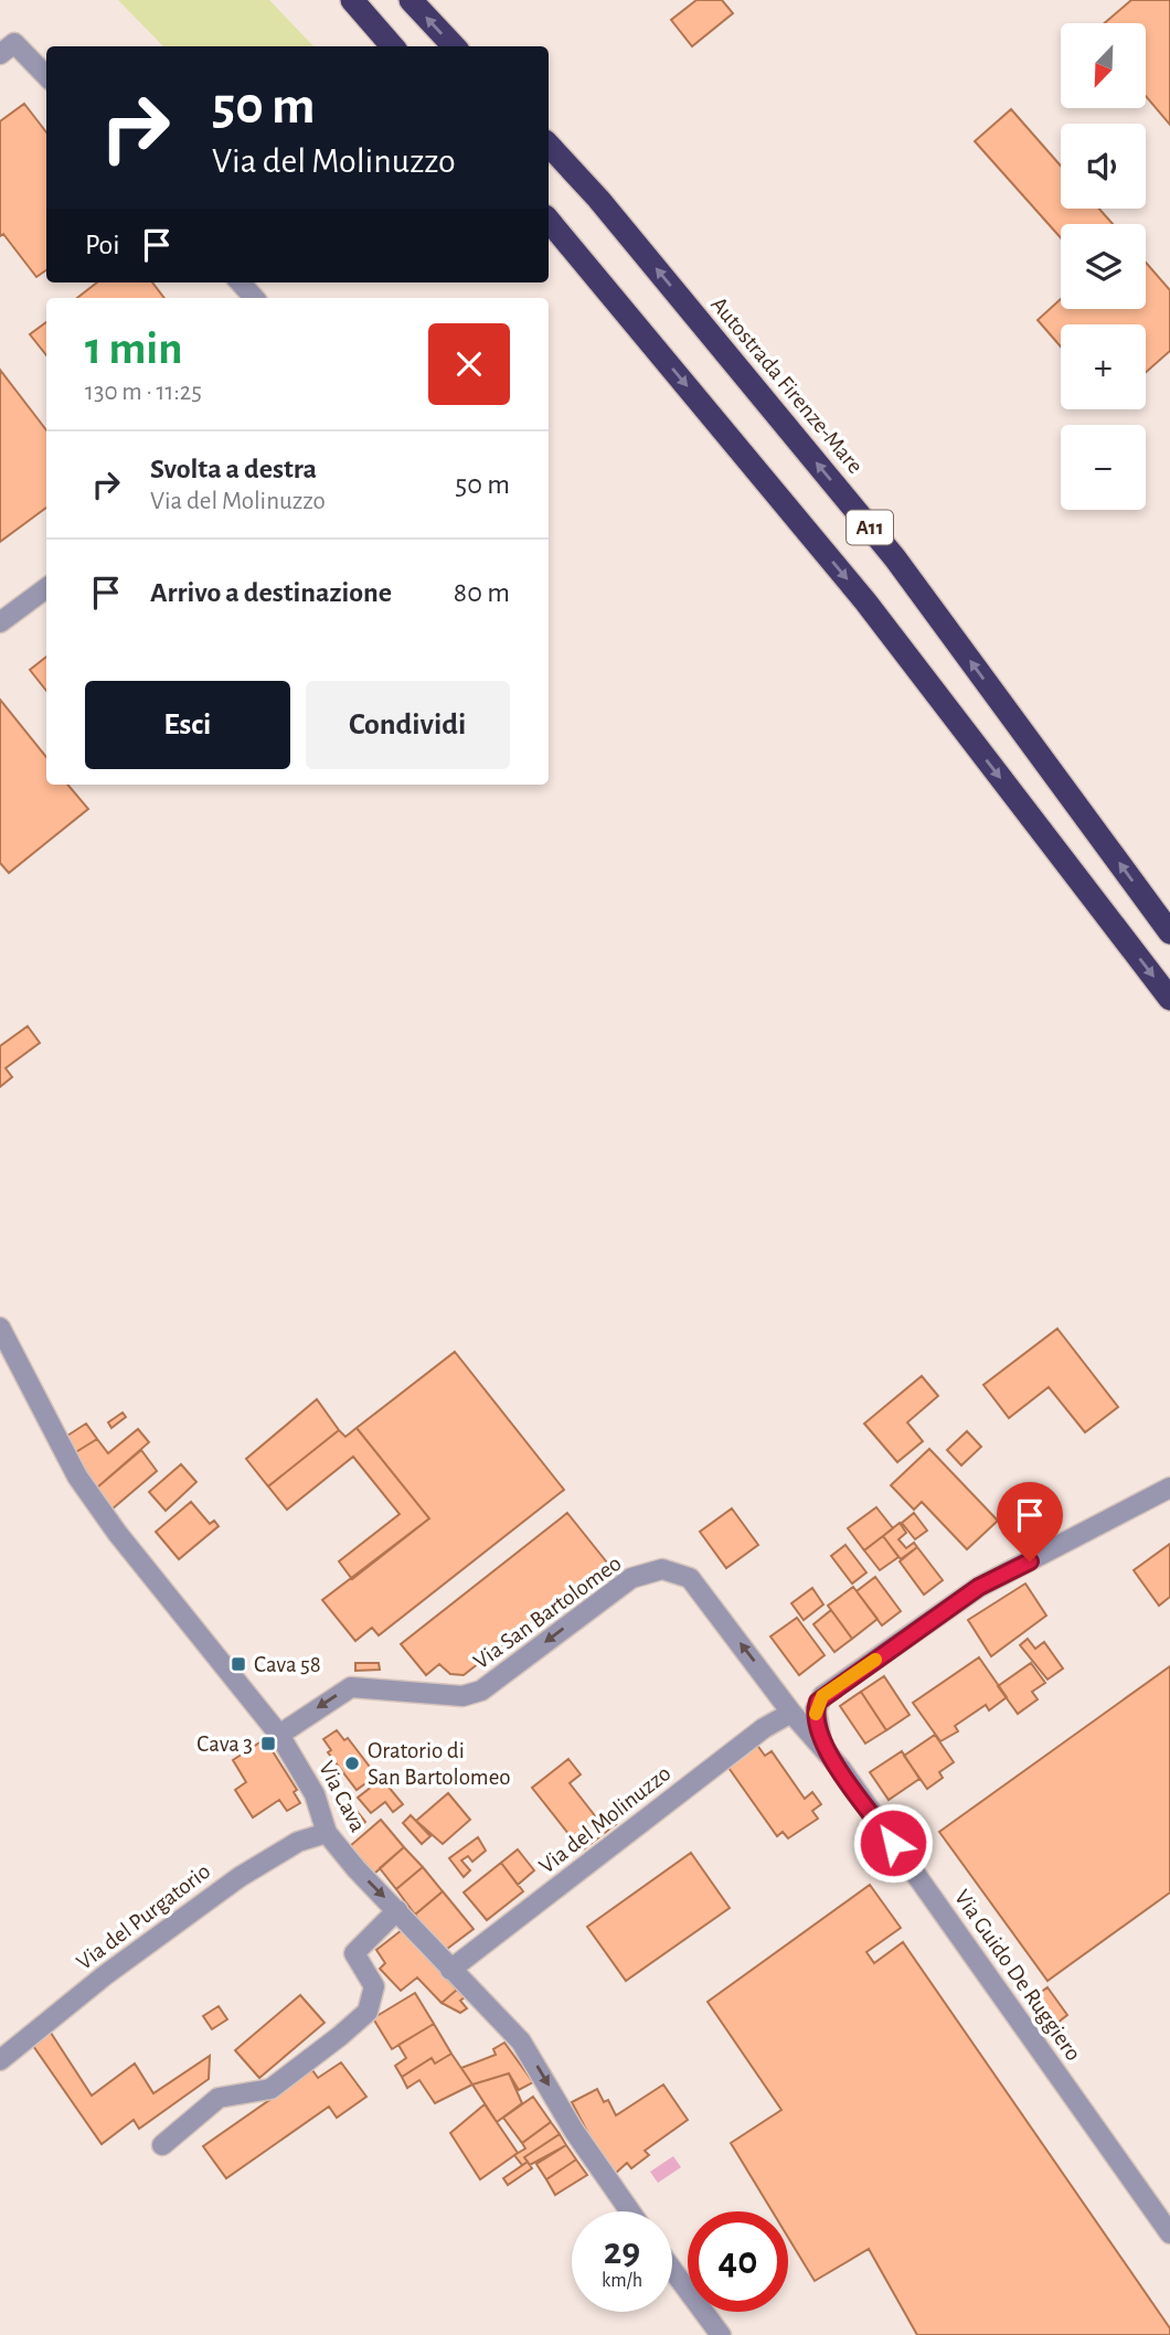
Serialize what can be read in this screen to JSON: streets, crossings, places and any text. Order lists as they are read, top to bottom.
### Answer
{
  "streets": {
    "highway": ["Autostrada Firenze-Mare", "A11"],
    "street": [
      "Via San Bartolomeo",
      "Via Cava",
      "Via del Molinuzzo",
      "Via del Purgatorio",
      "Via Guido De Ruggiero"
    ]
  },
  "crossings": [
    ["Via San Bartolomeo", "Via Cava"],
    ["Via San Bartolomeo", "Via del Molinuzzo"],
    ["Via San Bartolomeo", "Via Guido De Ruggiero"],
    ["Via Cava", "Via del Molinuzzo"],
    ["Via Cava", "Via del Purgatorio"],
    ["Via del Molinuzzo", "Via Guido De Ruggiero"]
  ],
  "one_way": ["Via San Bartolomeo", "Via Cava"],
  "places": {
    "transit": ["Cava 58", "Cava 3"],
    "other": ["Oratorio di San Bartolomeo"]
  },
  "north": "bottom left",
  "page": {
    "map_buttons": ["+", "−"],
    "turn": ["50 m", "Via del Molinuzzo"],
    "then": "Poi",
    "heading": ["1 min", "130 m · 11:25"],
    "list": [
      {
        "name": "Svolta a destra",
        "note": "Via del Molinuzzo",
        "value": "50 m"
      },
      {
        "name": "Arrivo a destinazione",
        "value": "80 m"
      }
    ],
    "buttons": ["Esci", "Condividi"],
    "speed": "29 km/h",
    "limit": "40"
  }
}
